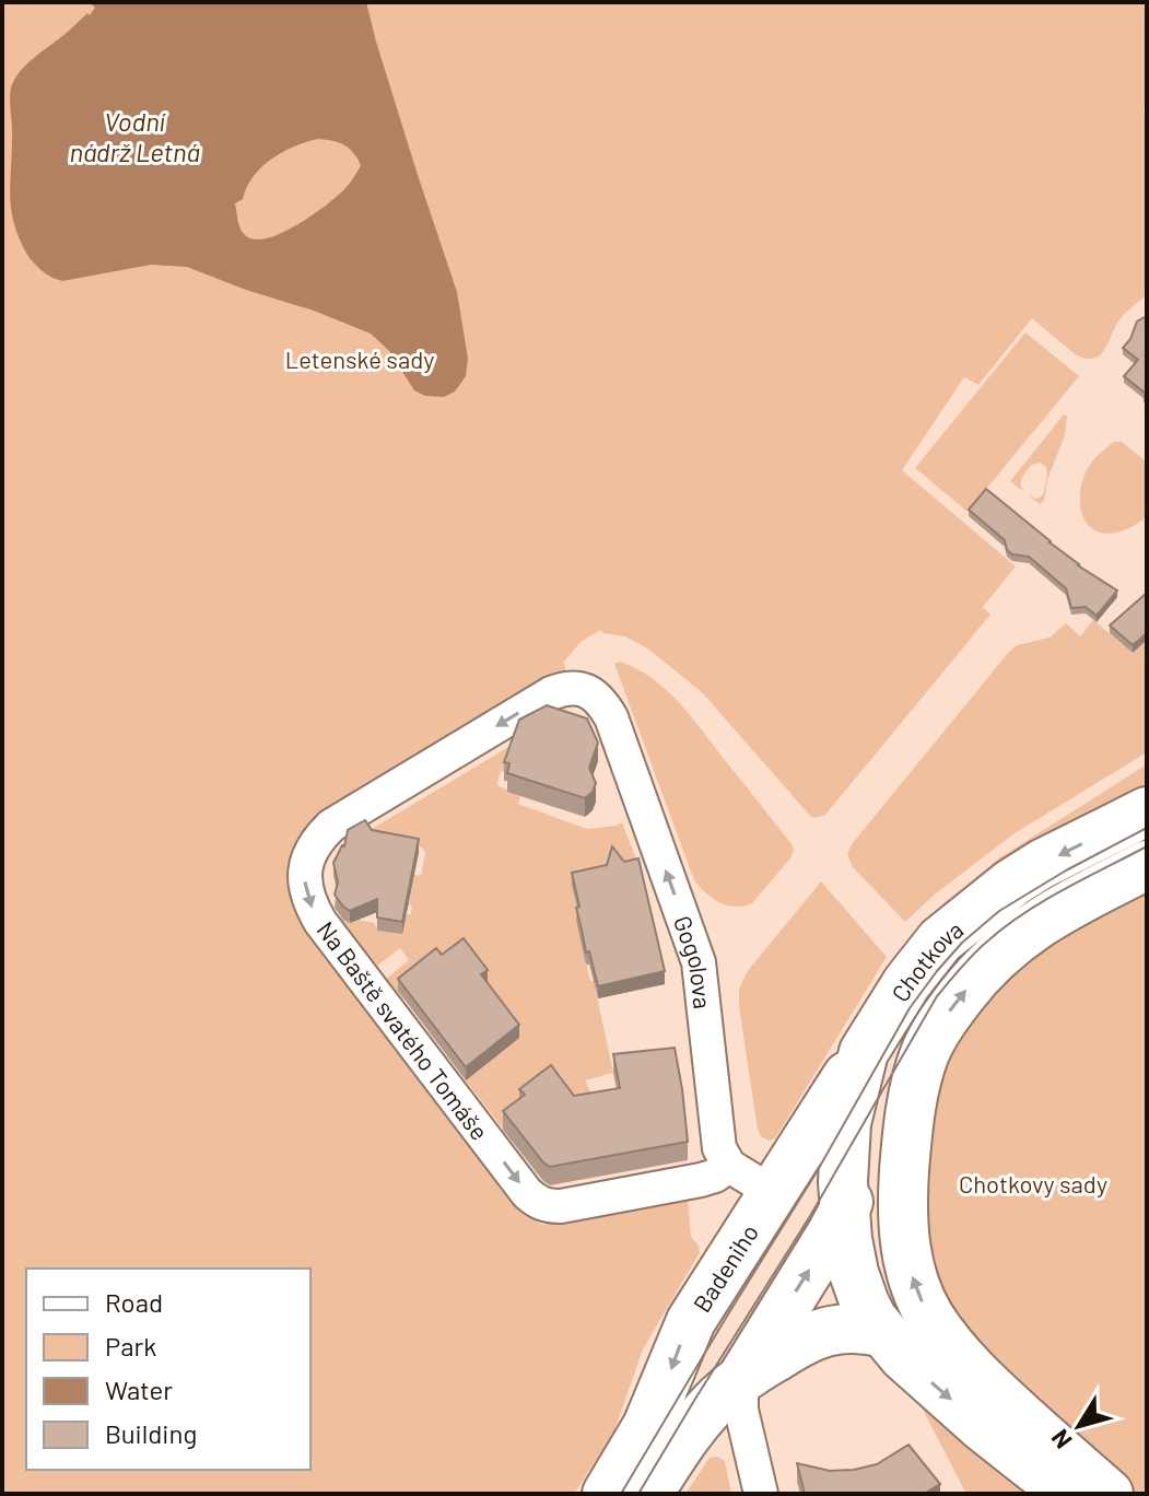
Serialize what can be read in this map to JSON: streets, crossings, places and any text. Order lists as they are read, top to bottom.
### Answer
{
  "streets": {
    "main road": ["Chotkova", "Badeniho"],
    "street": ["Gogolova", "Na Baště svatého Tomáše"]
  },
  "crossings": [
    ["Gogolova", "Na Baště svatého Tomáše"],
    ["Chotkova", "Badeniho"]
  ],
  "one_way": ["Gogolova"],
  "water": ["Vodní nádrž Letná"],
  "parks": ["Letenské sady", "Chotkovy sady"],
  "legend": [
    "Road",
    "Park",
    "Water",
    "Building"
  ],
  "north": "bottom left"
}
